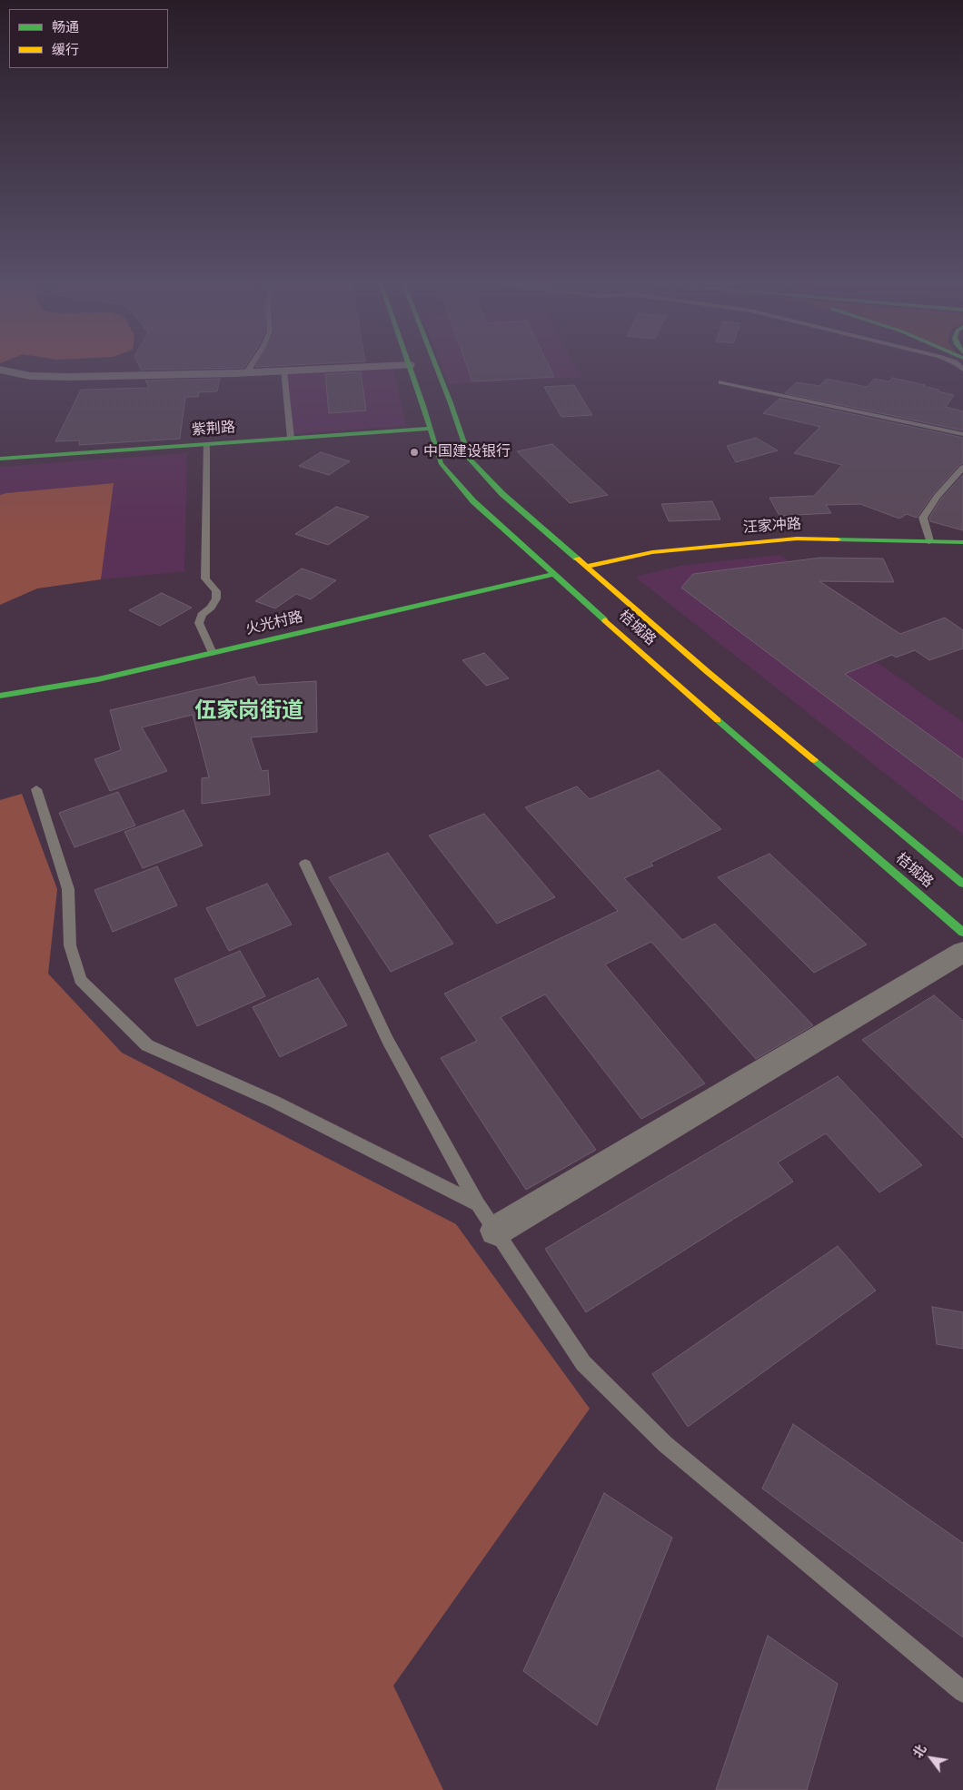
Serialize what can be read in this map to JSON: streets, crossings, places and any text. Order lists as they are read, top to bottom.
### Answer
{
  "streets": {
    "main road": [
      "紫荆路",
      "汪家冲路",
      "火光村路",
      "桔城路"
    ]
  },
  "crossings": [
    ["紫荆路", "桔城路"],
    ["汪家冲路", "桔城路"],
    ["火光村路", "桔城路"]
  ],
  "districts": ["伍家岗街道"],
  "places": ["中国建设银行"],
  "legend": ["畅通", "缓行"],
  "north": "top left"
}
